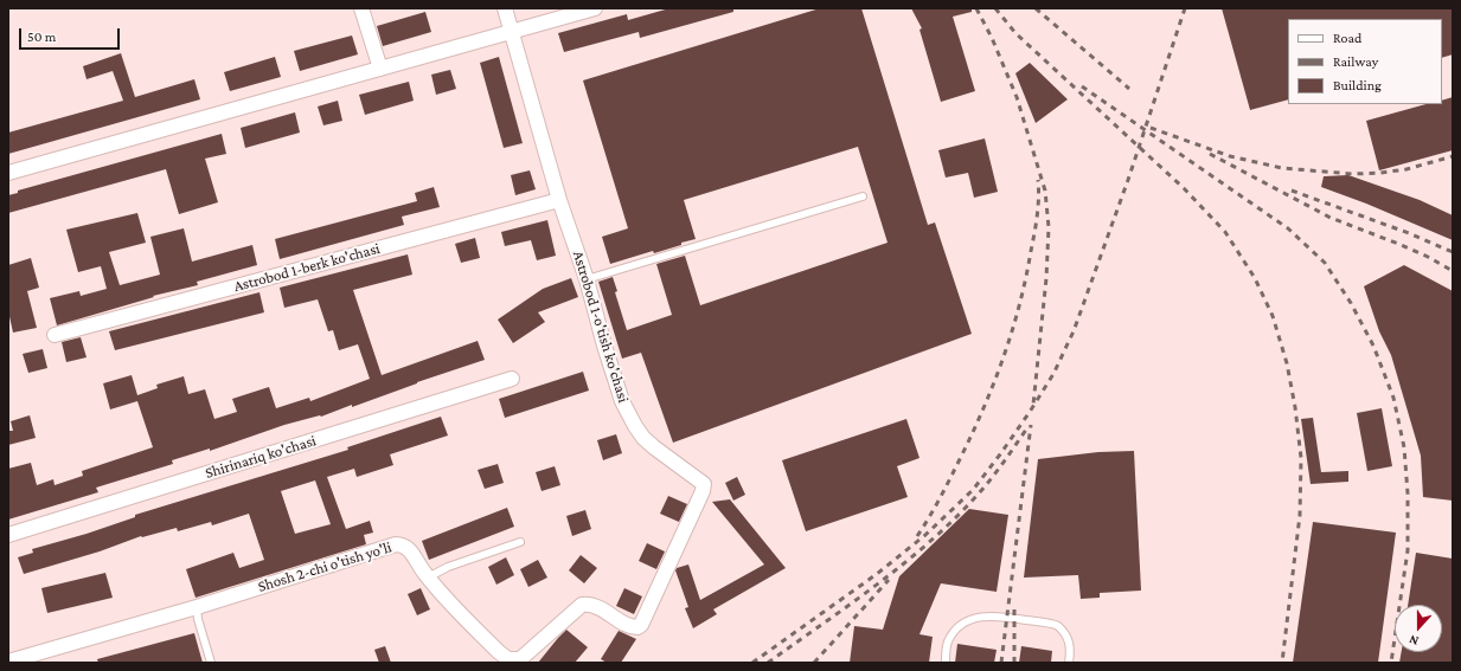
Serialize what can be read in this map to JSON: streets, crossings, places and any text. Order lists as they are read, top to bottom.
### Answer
{
  "streets": {
    "street": [
      "Astrobod 1-berk ko'chasi",
      "Astrobod 1-o'tish ko'chasi",
      "Shirinariq ko'chasi",
      "Shosh 2-chi o'tish yo'li"
    ]
  },
  "crossings": [
    ["Astrobod 1-berk ko'chasi", "Astrobod 1-o'tish ko'chasi"],
    ["Astrobod 1-o'tish ko'chasi", "Shosh 2-chi o'tish yo'li"]
  ],
  "legend": ["Road", "Railway", "Building"],
  "scale_bar": "50 m",
  "north": "bottom"
}
